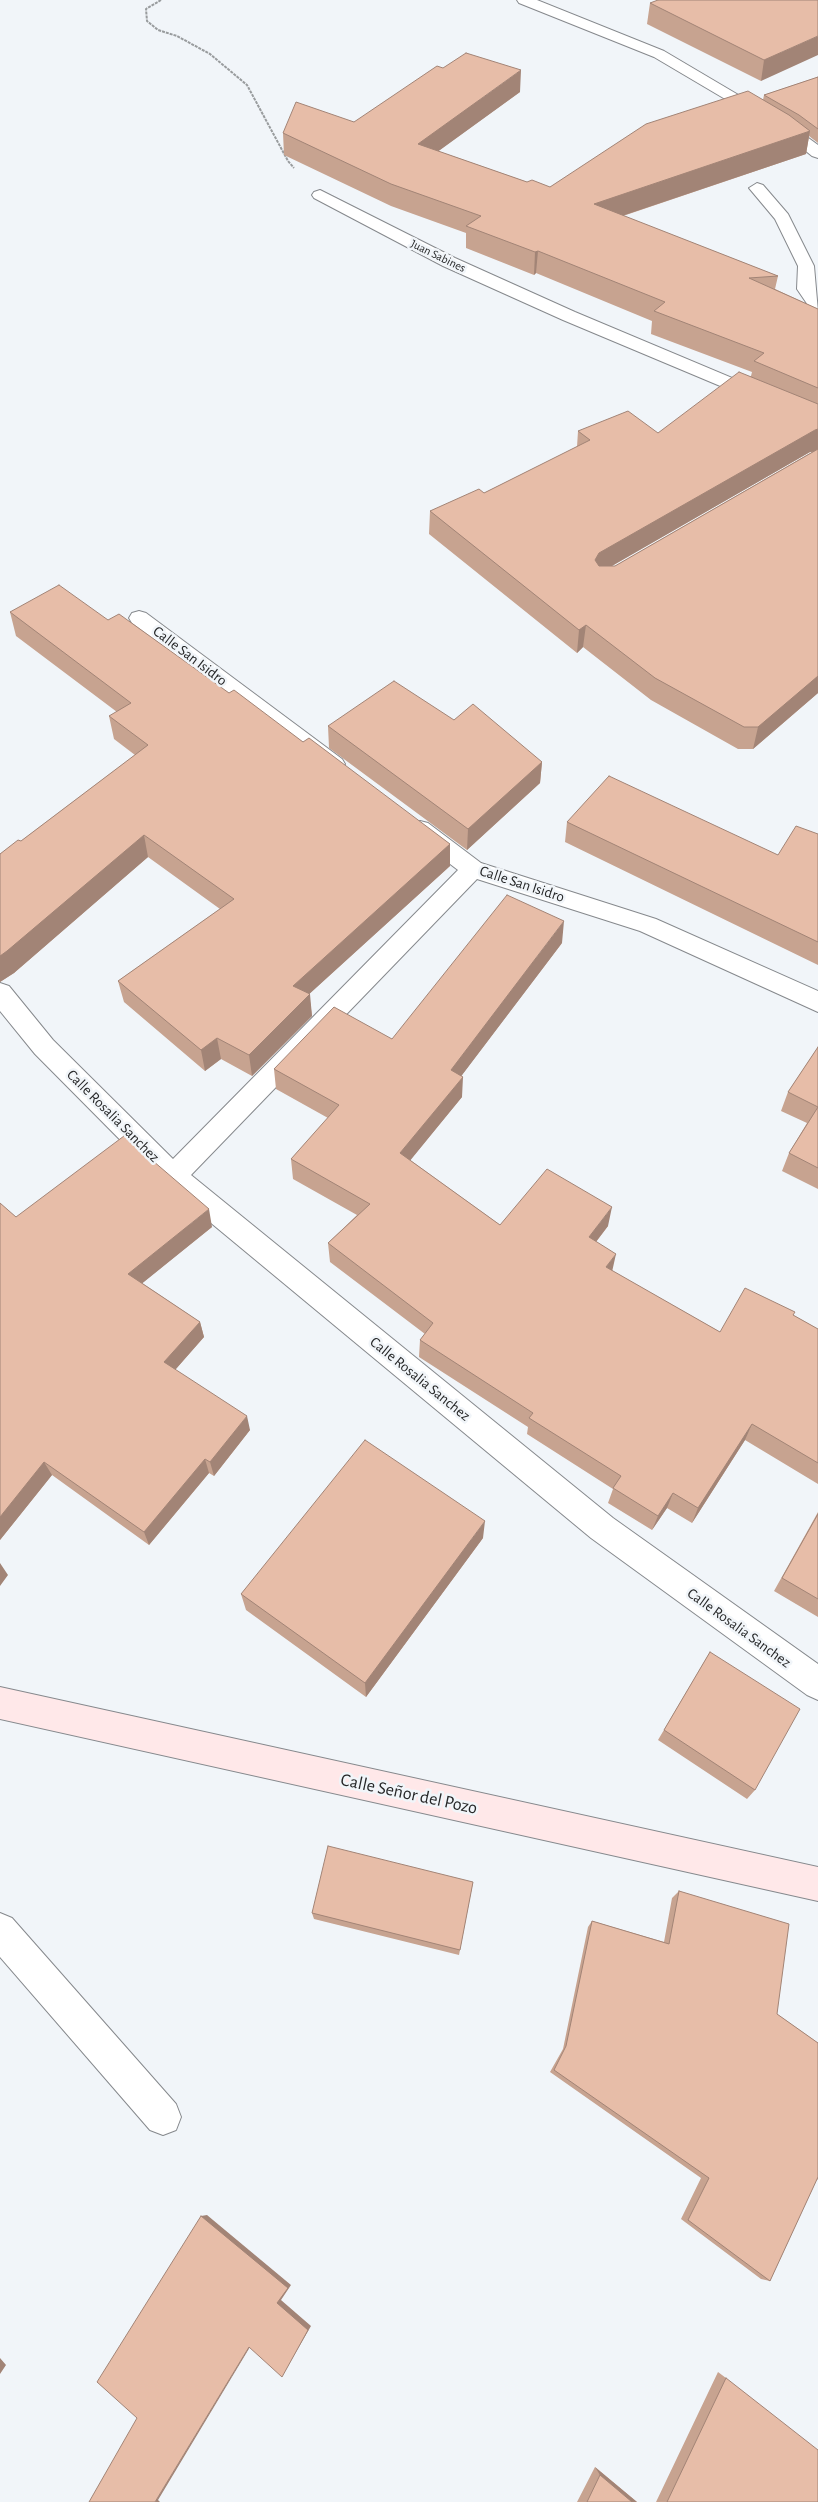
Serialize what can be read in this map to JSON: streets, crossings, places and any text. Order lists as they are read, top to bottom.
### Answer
{
  "streets": {
    "street": [
      "Juan Sabines",
      "Calle San Isidro",
      "Calle Rosalia Sanchez",
      "Calle Señor del Pozo"
    ]
  }
}
